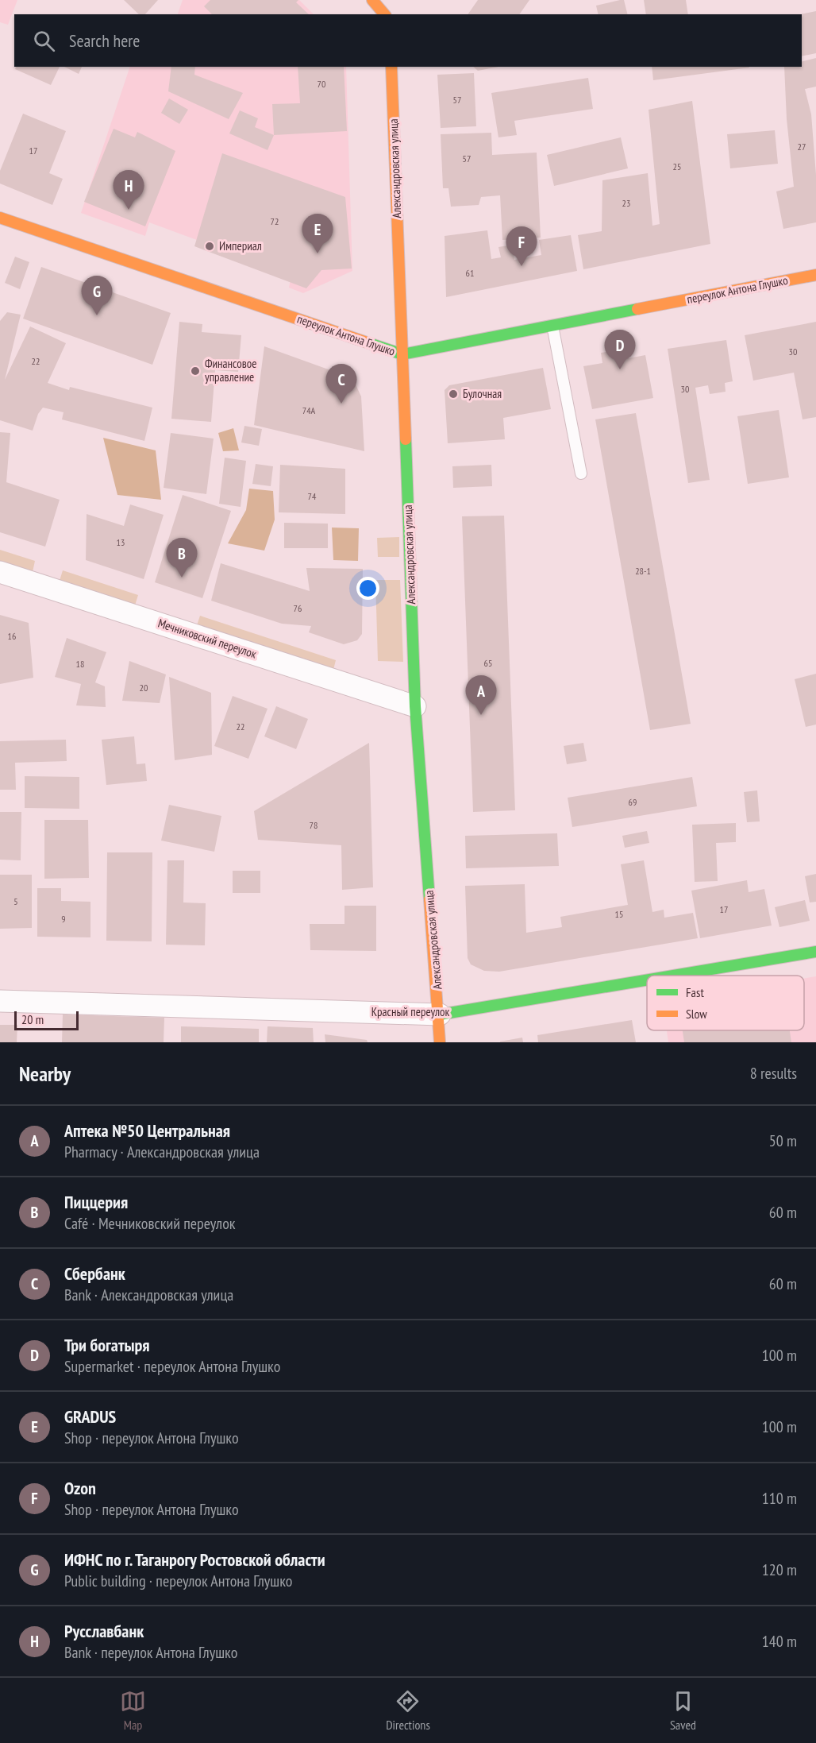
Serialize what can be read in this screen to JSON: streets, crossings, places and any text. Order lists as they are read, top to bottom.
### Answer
{
  "streets": {
    "street": [
      "Александровская улица",
      "переулок Антона Глушко",
      "Мечниковский переулок",
      "Красный переулок"
    ]
  },
  "crossings": [
    ["Александровская улица", "переулок Антона Глушко"],
    ["Александровская улица", "Мечниковский переулок"],
    ["Александровская улица", "Красный переулок"]
  ],
  "places": ["Империал", "Финансовое управление", "Булочная"],
  "house_numbers": [
    "70",
    "57",
    "27",
    "17",
    "57",
    "25",
    "23",
    "72",
    "61",
    "30",
    "22",
    "30",
    "74А",
    "74",
    "13",
    "28-1",
    "76",
    "16",
    "65",
    "18",
    "20",
    "22",
    "69",
    "78",
    "5",
    "17",
    "15",
    "9"
  ],
  "legend": ["Fast", "Slow"],
  "scale_bar": "20 m",
  "page": {
    "search": "Search here",
    "pins": [
      "H",
      "E",
      "F",
      "G",
      "D",
      "C",
      "B",
      "A"
    ],
    "scale": "20 m",
    "heading": ["Nearby", "8 results"],
    "list": [
      {
        "mark": "A",
        "name": "Аптека №50 Центральная",
        "note": "Pharmacy · Александровская улица",
        "value": "50 m"
      },
      {
        "mark": "B",
        "name": "Пиццерия",
        "note": "Café · Мечниковский переулок",
        "value": "60 m"
      },
      {
        "mark": "C",
        "name": "Сбербанк",
        "note": "Bank · Александровская улица",
        "value": "60 m"
      },
      {
        "mark": "D",
        "name": "Три богатыря",
        "note": "Supermarket · переулок Антона Глушко",
        "value": "100 m"
      },
      {
        "mark": "E",
        "name": "GRADUS",
        "note": "Shop · переулок Антона Глушко",
        "value": "100 m"
      },
      {
        "mark": "F",
        "name": "Ozon",
        "note": "Shop · переулок Антона Глушко",
        "value": "110 m"
      },
      {
        "mark": "G",
        "name": "ИФНС по г. Таганрогу Ростовской области",
        "note": "Public building · переулок Антона Глушко",
        "value": "120 m"
      },
      {
        "mark": "H",
        "name": "Русславбанк",
        "note": "Bank · переулок Антона Глушко",
        "value": "140 m"
      }
    ],
    "nav": ["Map", "Directions", "Saved"]
  }
}
